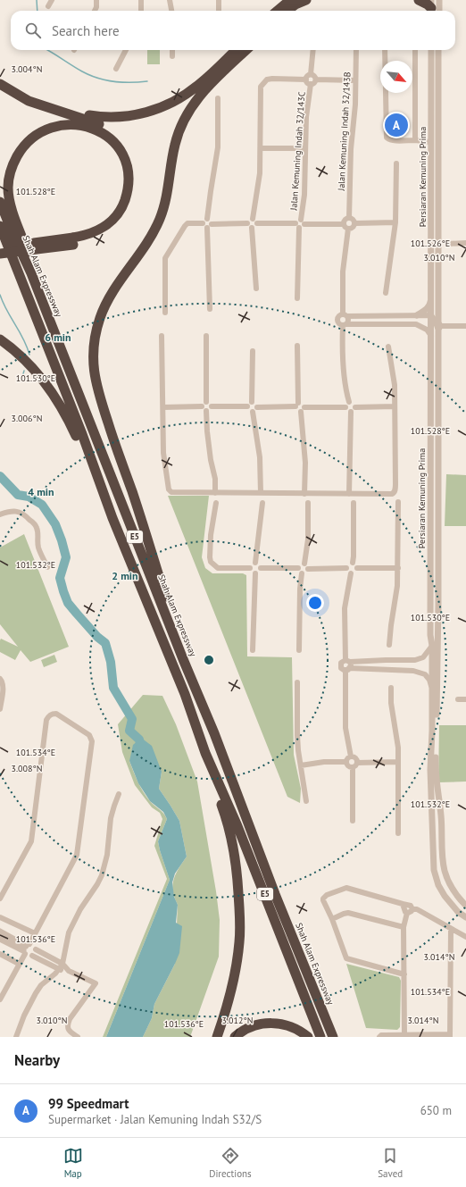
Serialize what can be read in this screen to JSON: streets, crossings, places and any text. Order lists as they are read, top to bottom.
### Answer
{
  "streets": {
    "highway": ["Shah Alam Expressway", "E5"],
    "street": ["Jalan Kemuning Indah 32/143B", "Jalan Kemuning Indah 32/143C", "Persiaran Kemuning Prima"]
  },
  "north": "bottom right",
  "page": {
    "search": "Search here",
    "pins": "A",
    "heading": "Nearby",
    "list": [
      {
        "mark": "A",
        "name": "99 Speedmart",
        "note": "Supermarket · Jalan Kemuning Indah S32/S",
        "value": "650 m"
      }
    ],
    "nav": ["Map", "Directions", "Saved"]
  },
  "coordinates": [
    "3.004°N",
    "101.528°E",
    "101.526°E",
    "3.010°N",
    "101.530°E",
    "3.006°N",
    "101.532°E",
    "101.534°E",
    "3.008°N",
    "101.536°E",
    "3.014°N",
    "3.012°N"
  ],
  "rings": ["6 min", "4 min", "2 min"]
}
